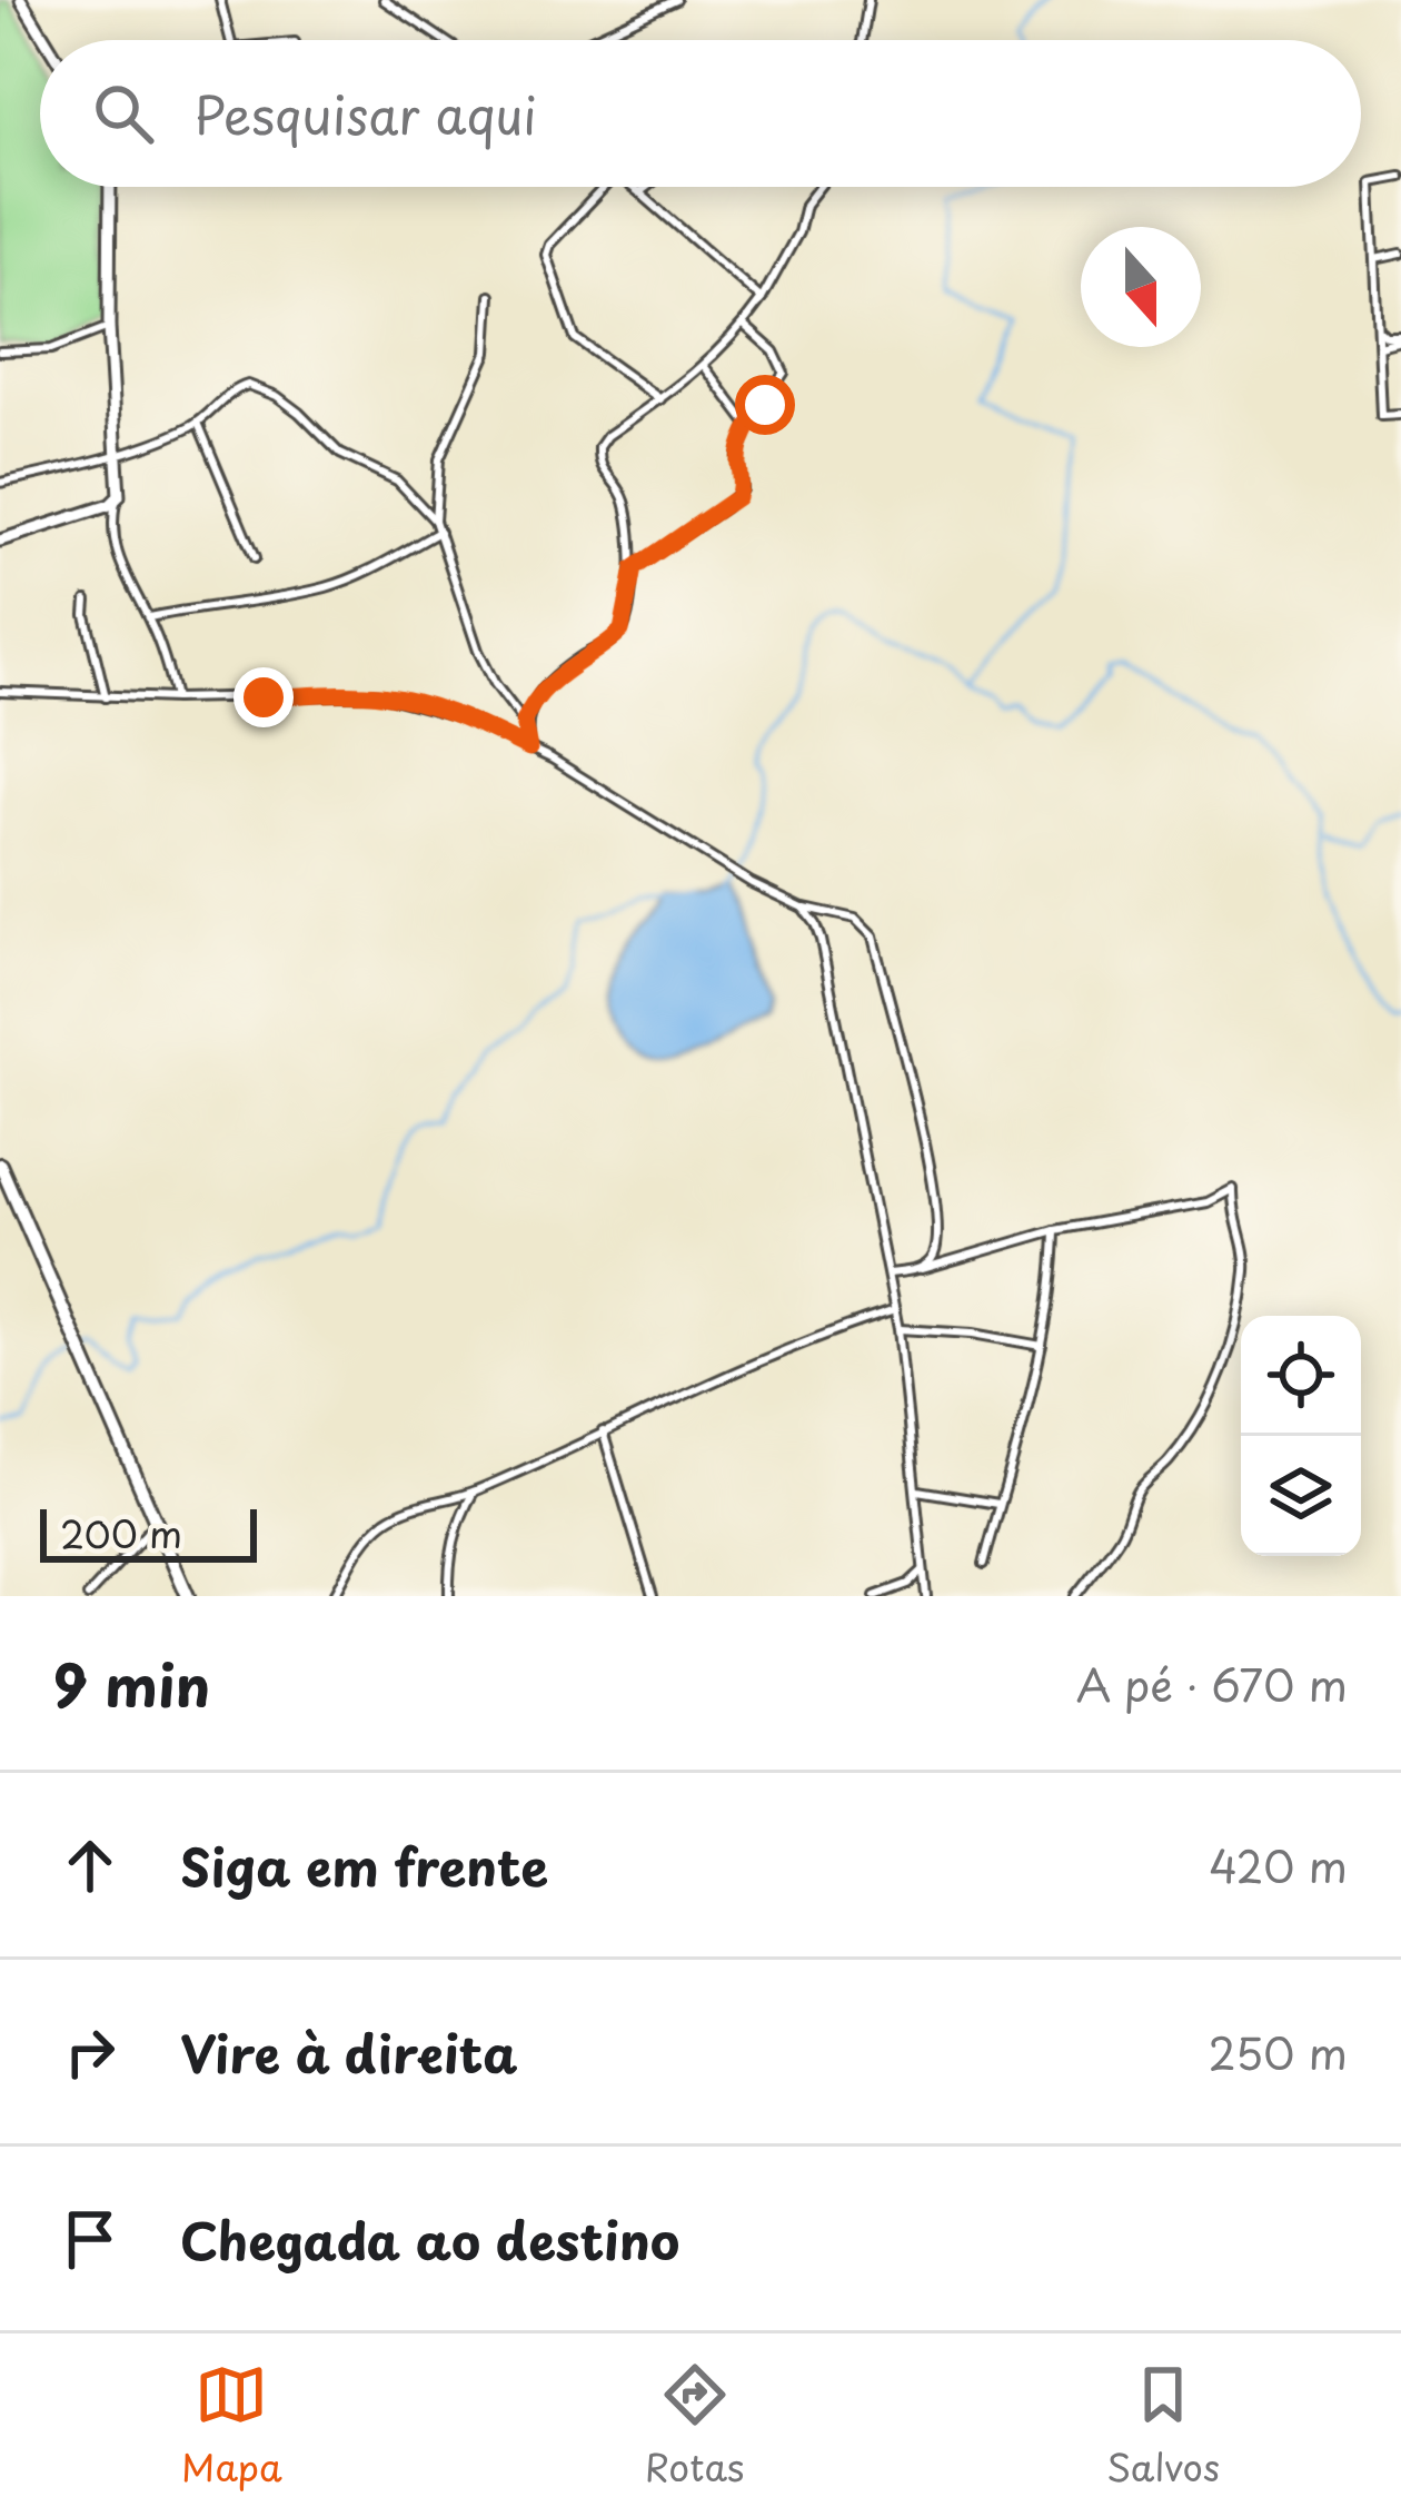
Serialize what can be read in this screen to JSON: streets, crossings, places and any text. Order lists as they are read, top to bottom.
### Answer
{
  "scale_bar": "200 m",
  "north": "bottom",
  "page": {
    "search": "Pesquisar aqui",
    "scale": "200 m",
    "heading": ["9 min", "A pé · 670 m"],
    "list": [
      ["Siga em frente", "420 m"],
      ["Vire à direita", "250 m"],
      "Chegada ao destino"
    ],
    "nav": ["Mapa", "Rotas", "Salvos"]
  }
}
